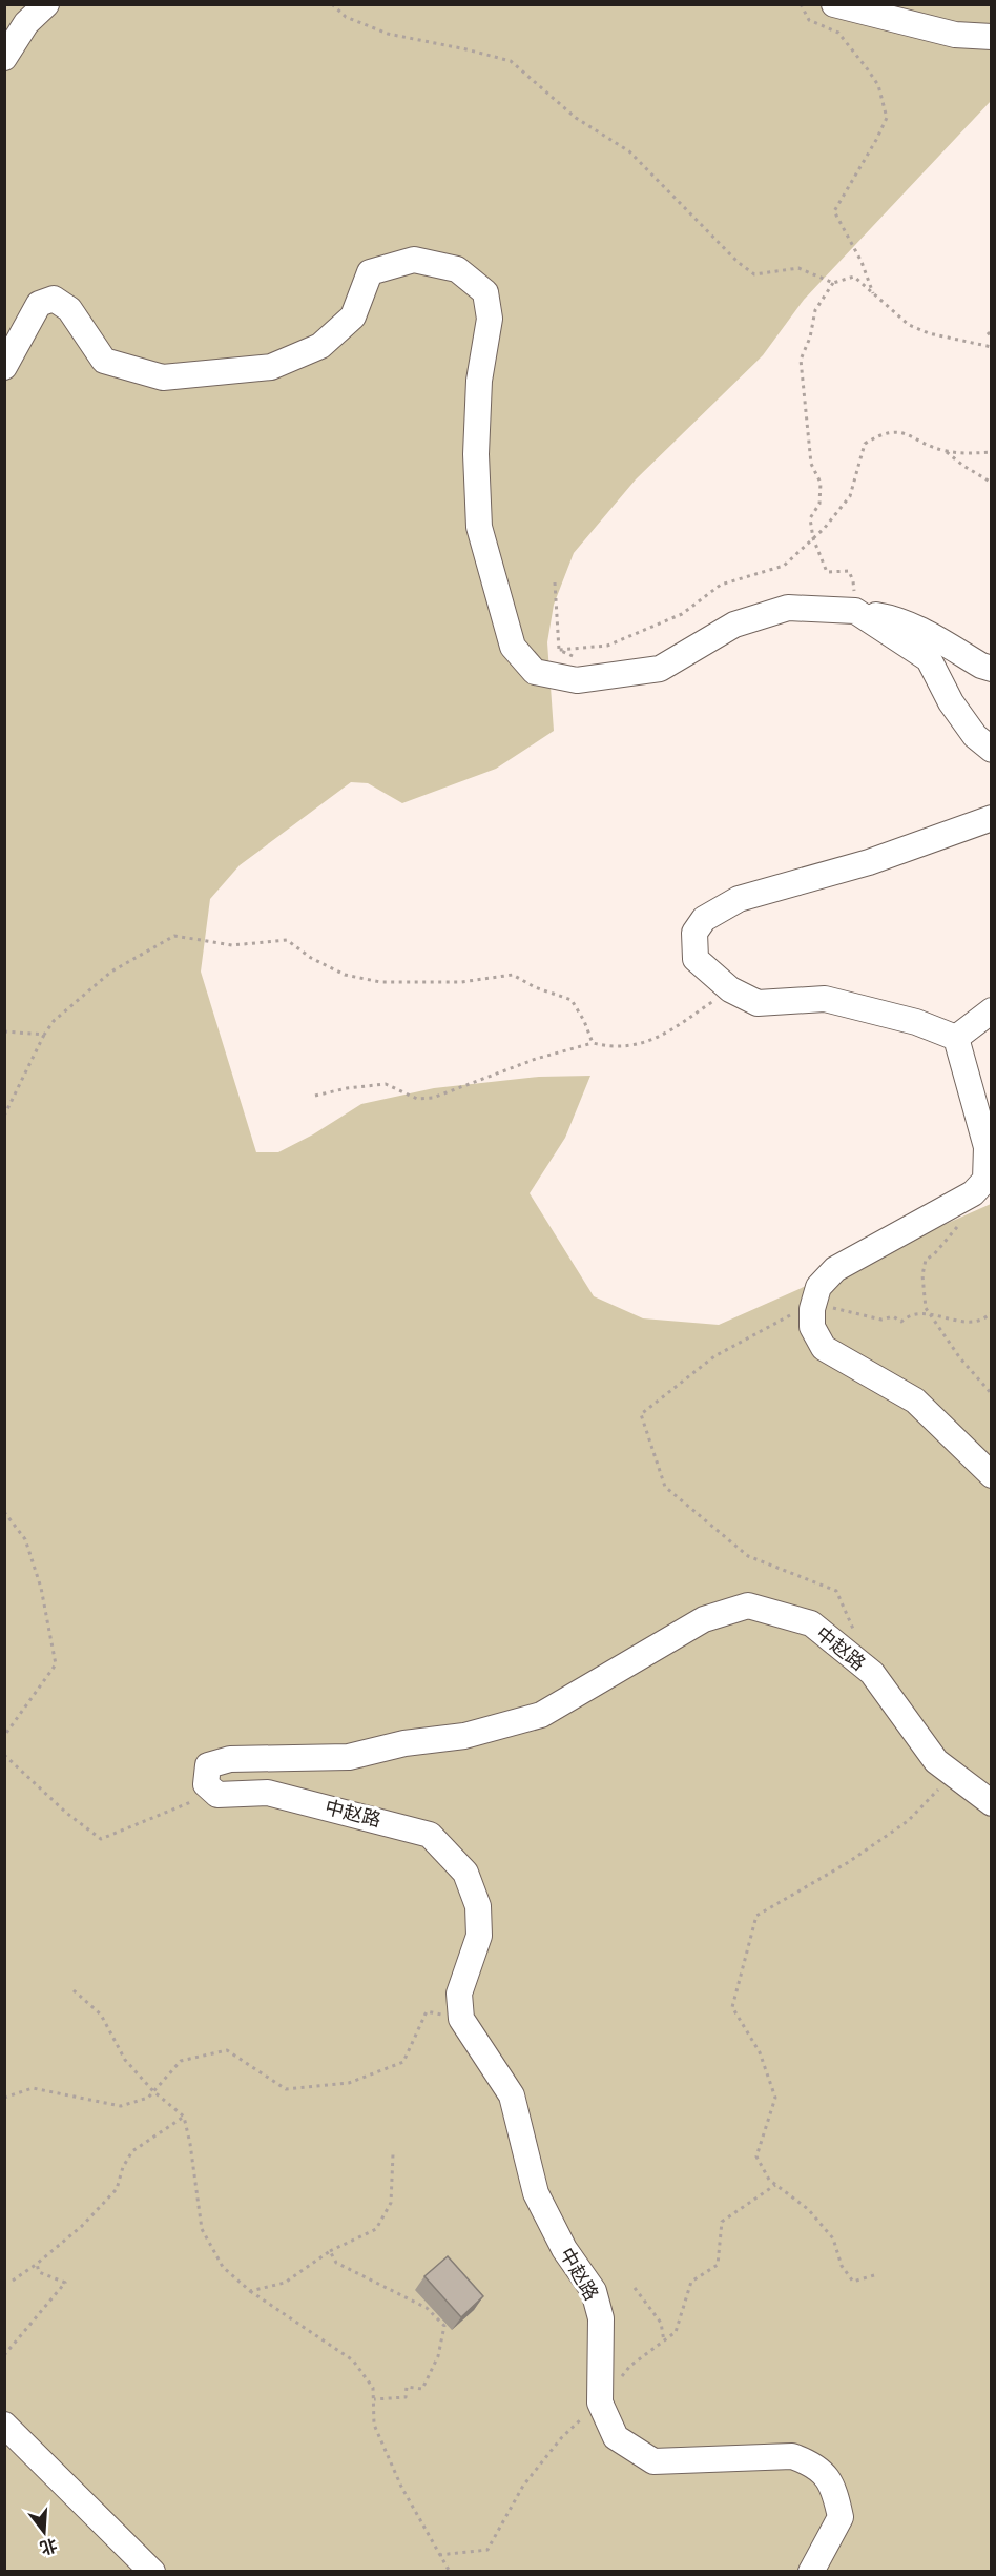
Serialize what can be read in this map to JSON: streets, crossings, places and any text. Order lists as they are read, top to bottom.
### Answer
{
  "streets": {
    "street": ["中赵路"]
  },
  "north": "bottom"
}
